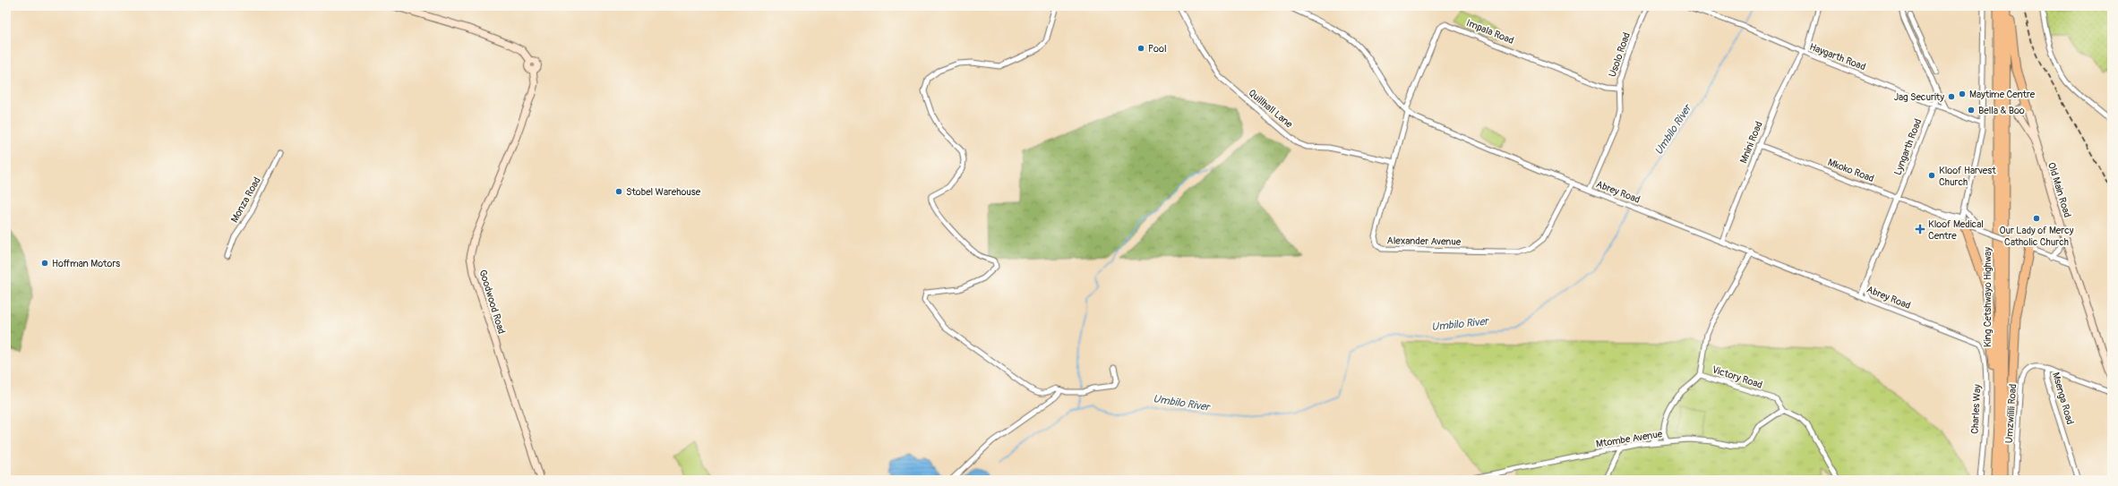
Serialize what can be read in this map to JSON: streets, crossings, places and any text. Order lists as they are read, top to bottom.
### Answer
{
  "streets": {
    "highway": ["King Cetshwayo Highway"],
    "street": [
      "Impala Road",
      "Usolo Road",
      "Haygarth Road",
      "Quillhall Lane",
      "Mnini Road",
      "Lyngarth Road",
      "Mkoko Road",
      "Old Main Road",
      "Abrey Road",
      "Monza Road",
      "Alexander Avenue",
      "Goodwood Road",
      "Victory Road",
      "Msenga Road",
      "Charles Way",
      "Umzwilili Road",
      "Mtombe Avenue"
    ]
  },
  "crossings": [
    ["Impala Road", "Usolo Road"],
    ["Impala Road", "Abrey Road"],
    ["Impala Road", "Alexander Avenue"],
    ["Usolo Road", "Abrey Road"],
    ["Haygarth Road", "Mnini Road"],
    ["Haygarth Road", "Lyngarth Road"],
    ["Quillhall Lane", "Alexander Avenue"],
    ["Mnini Road", "Mkoko Road"],
    ["Mnini Road", "Abrey Road"],
    ["Lyngarth Road", "Mkoko Road"],
    ["Lyngarth Road", "Abrey Road"],
    ["Mkoko Road", "Old Main Road"],
    ["Abrey Road", "Alexander Avenue"],
    ["Abrey Road", "Victory Road"],
    ["Abrey Road", "Charles Way"],
    ["Victory Road", "Mtombe Avenue"],
    ["Msenga Road", "Umzwilili Road"]
  ],
  "water": ["Umbilo River"],
  "places": {
    "other": [
      "Pool",
      "Maytime Centre",
      "Jag Security",
      "Bella & Boo",
      "Kloof Harvest Church",
      "Stobel Warehouse",
      "Our Lady of Mercy Catholic Church",
      "Hoffman Motors"
    ],
    "health": ["Kloof Medical Centre"]
  }
}
